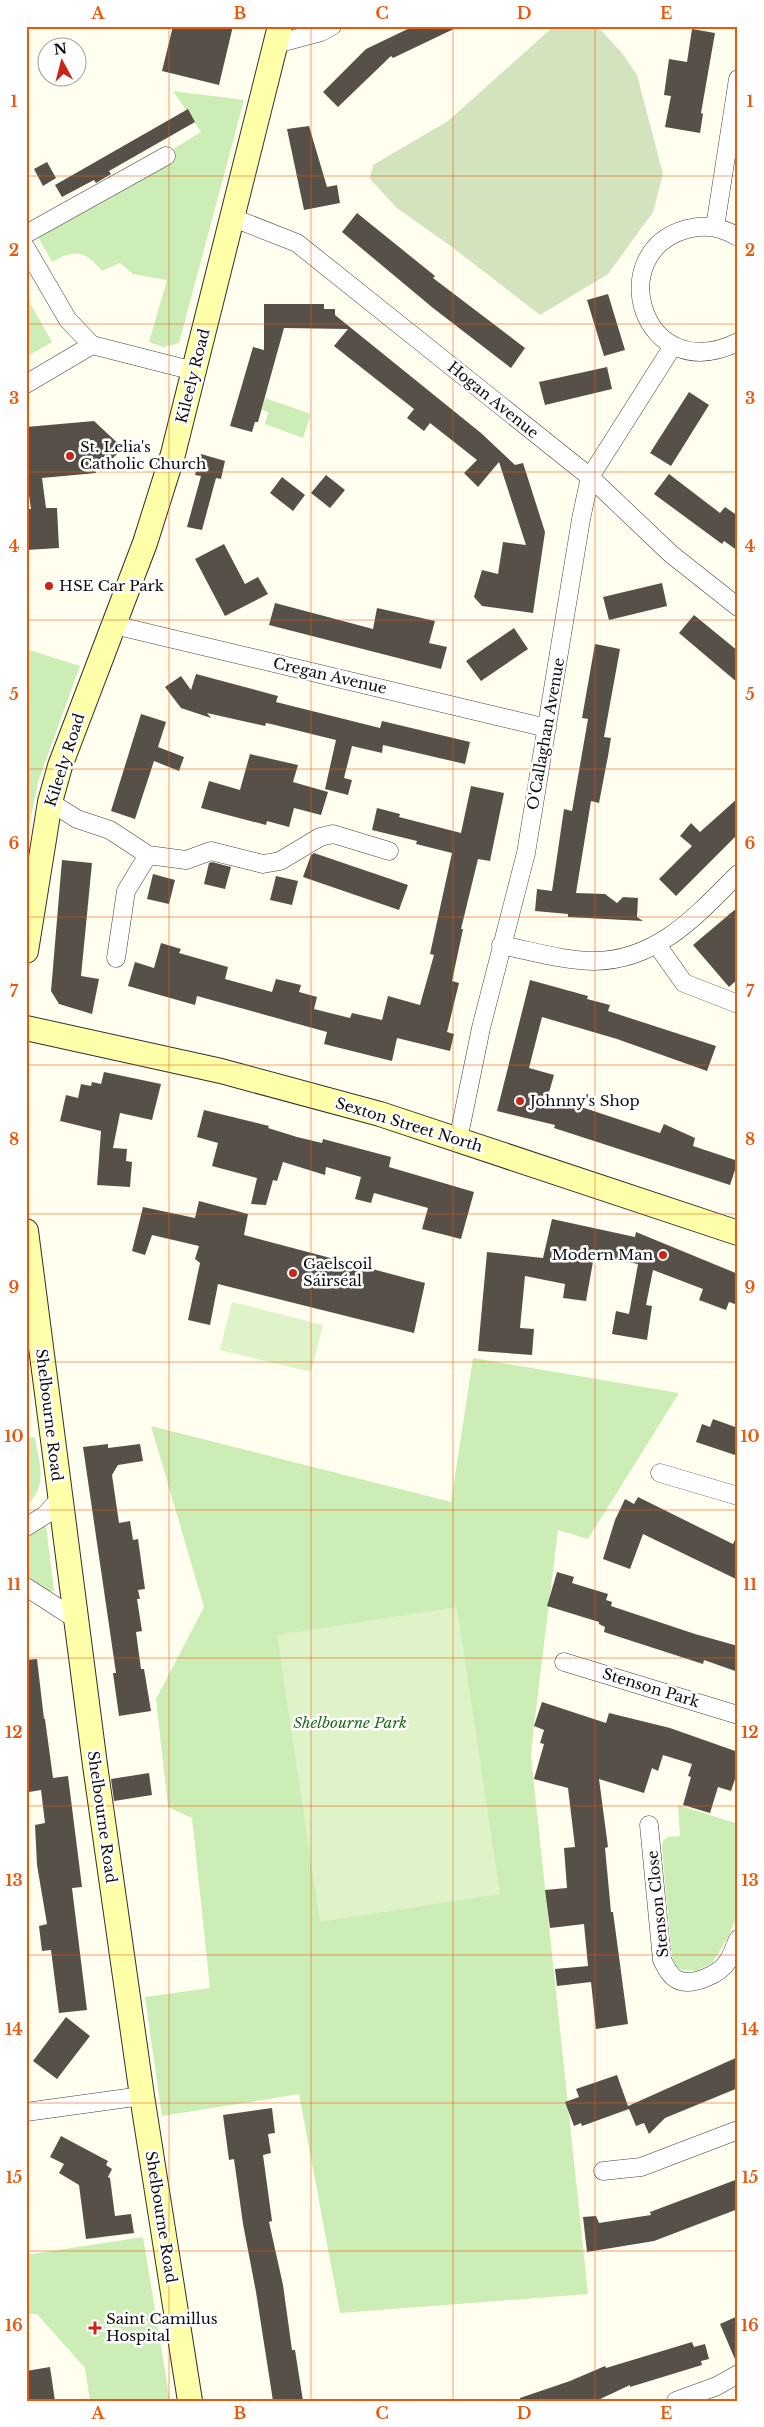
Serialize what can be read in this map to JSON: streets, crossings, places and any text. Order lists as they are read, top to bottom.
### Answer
{
  "streets": {
    "main road": ["Kileely Road", "Sexton Street North", "Shelbourne Road"],
    "street": [
      "Hogan Avenue",
      "Cregan Avenue",
      "O'Callaghan Avenue",
      "Stenson Park",
      "Stenson Close"
    ]
  },
  "crossings": [
    ["Kileely Road", "Hogan Avenue"],
    ["Kileely Road", "Cregan Avenue"],
    ["Hogan Avenue", "O'Callaghan Avenue"],
    ["Cregan Avenue", "O'Callaghan Avenue"],
    ["O'Callaghan Avenue", "Sexton Street North"]
  ],
  "parks": ["Shelbourne Park"],
  "places": {
    "other": [
      "St. Lelia's Catholic Church",
      "HSE Car Park",
      "Johnny's Shop",
      "Modern Man",
      "Gaelscoil Sáirséal"
    ],
    "health": ["Saint Camillus Hospital"]
  },
  "north": "top",
  "grid": {
    "columns": [
      "A",
      "B",
      "C",
      "D",
      "E"
    ],
    "rows": [
      "1",
      "2",
      "3",
      "4",
      "5",
      "6",
      "7",
      "8",
      "9",
      "10",
      "11",
      "12",
      "13",
      "14",
      "15",
      "16"
    ]
  }
}
